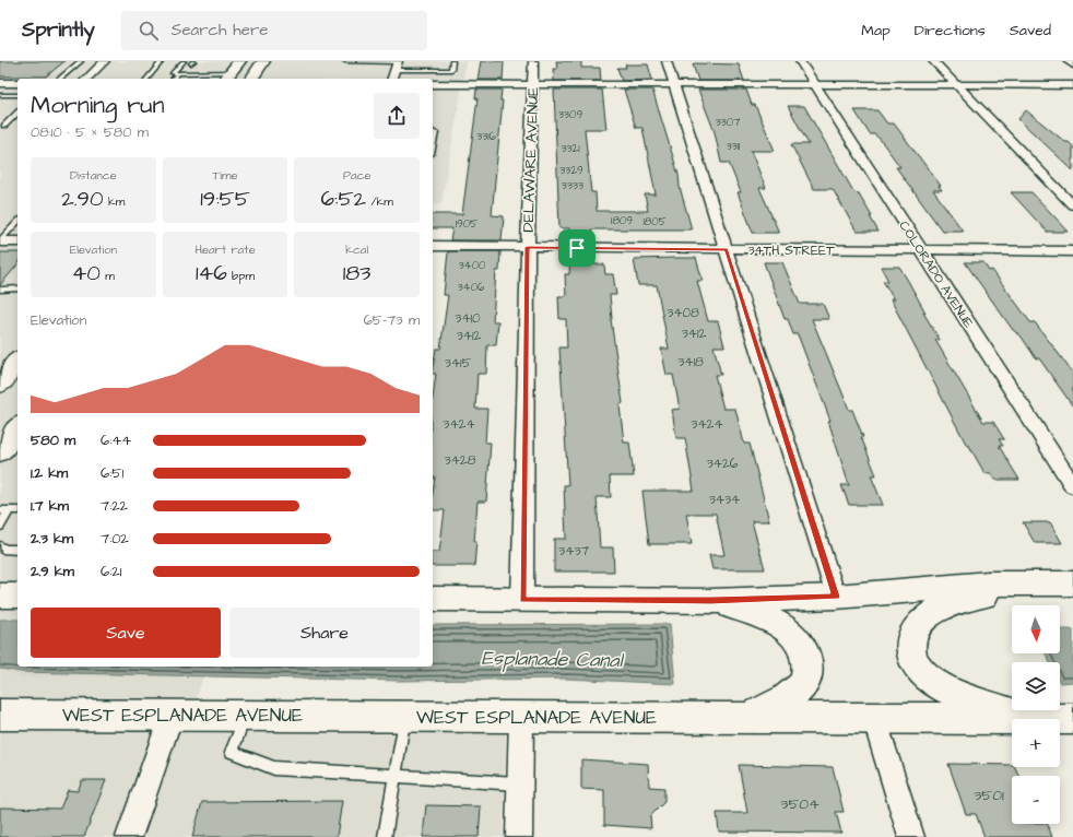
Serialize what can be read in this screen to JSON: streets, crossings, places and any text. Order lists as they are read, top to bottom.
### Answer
{
  "streets": {
    "main road": ["WEST ESPLANADE AVENUE"],
    "street": ["DELAWARE AVENUE", "34TH STREET", "COLORADO AVENUE"]
  },
  "crossings": [
    ["DELAWARE AVENUE", "34TH STREET"],
    ["34TH STREET", "COLORADO AVENUE"]
  ],
  "water": ["Esplanade Canal"],
  "house_numbers": [
    "3309",
    "3307",
    "3316",
    "3311",
    "3321",
    "3329",
    "3333",
    "1809",
    "1805",
    "1905",
    "3400",
    "3406",
    "3408",
    "3410",
    "3412",
    "3412",
    "3418",
    "3415",
    "3424",
    "3424",
    "3428",
    "3426",
    "3434",
    "3437",
    "3501",
    "3504"
  ],
  "north": "bottom",
  "page": {
    "header": "Sprintly",
    "search": "Search here",
    "nav": ["Map", "Directions", "Saved"],
    "heading": ["Morning run", "08:10 · 5 × 580 m"],
    "stats": [
      ["Distance", "2.90 km"],
      ["Time", "19:55"],
      ["Pace", "6:52 /km"],
      ["Elevation", "40 m"],
      ["Heart rate", "146 bpm"],
      ["kcal", "183"]
    ],
    "chart": ["Elevation", "65–73 m"],
    "list": [
      {
        "name": "580 m",
        "note": "6:44"
      },
      {
        "name": "1.2 km",
        "note": "6:51"
      },
      {
        "name": "1.7 km",
        "note": "7:22"
      },
      {
        "name": "2.3 km",
        "note": "7:02"
      },
      {
        "name": "2.9 km",
        "note": "6:21"
      }
    ],
    "buttons": ["Save", "Share"],
    "map_buttons": ["+", "−"]
  }
}
